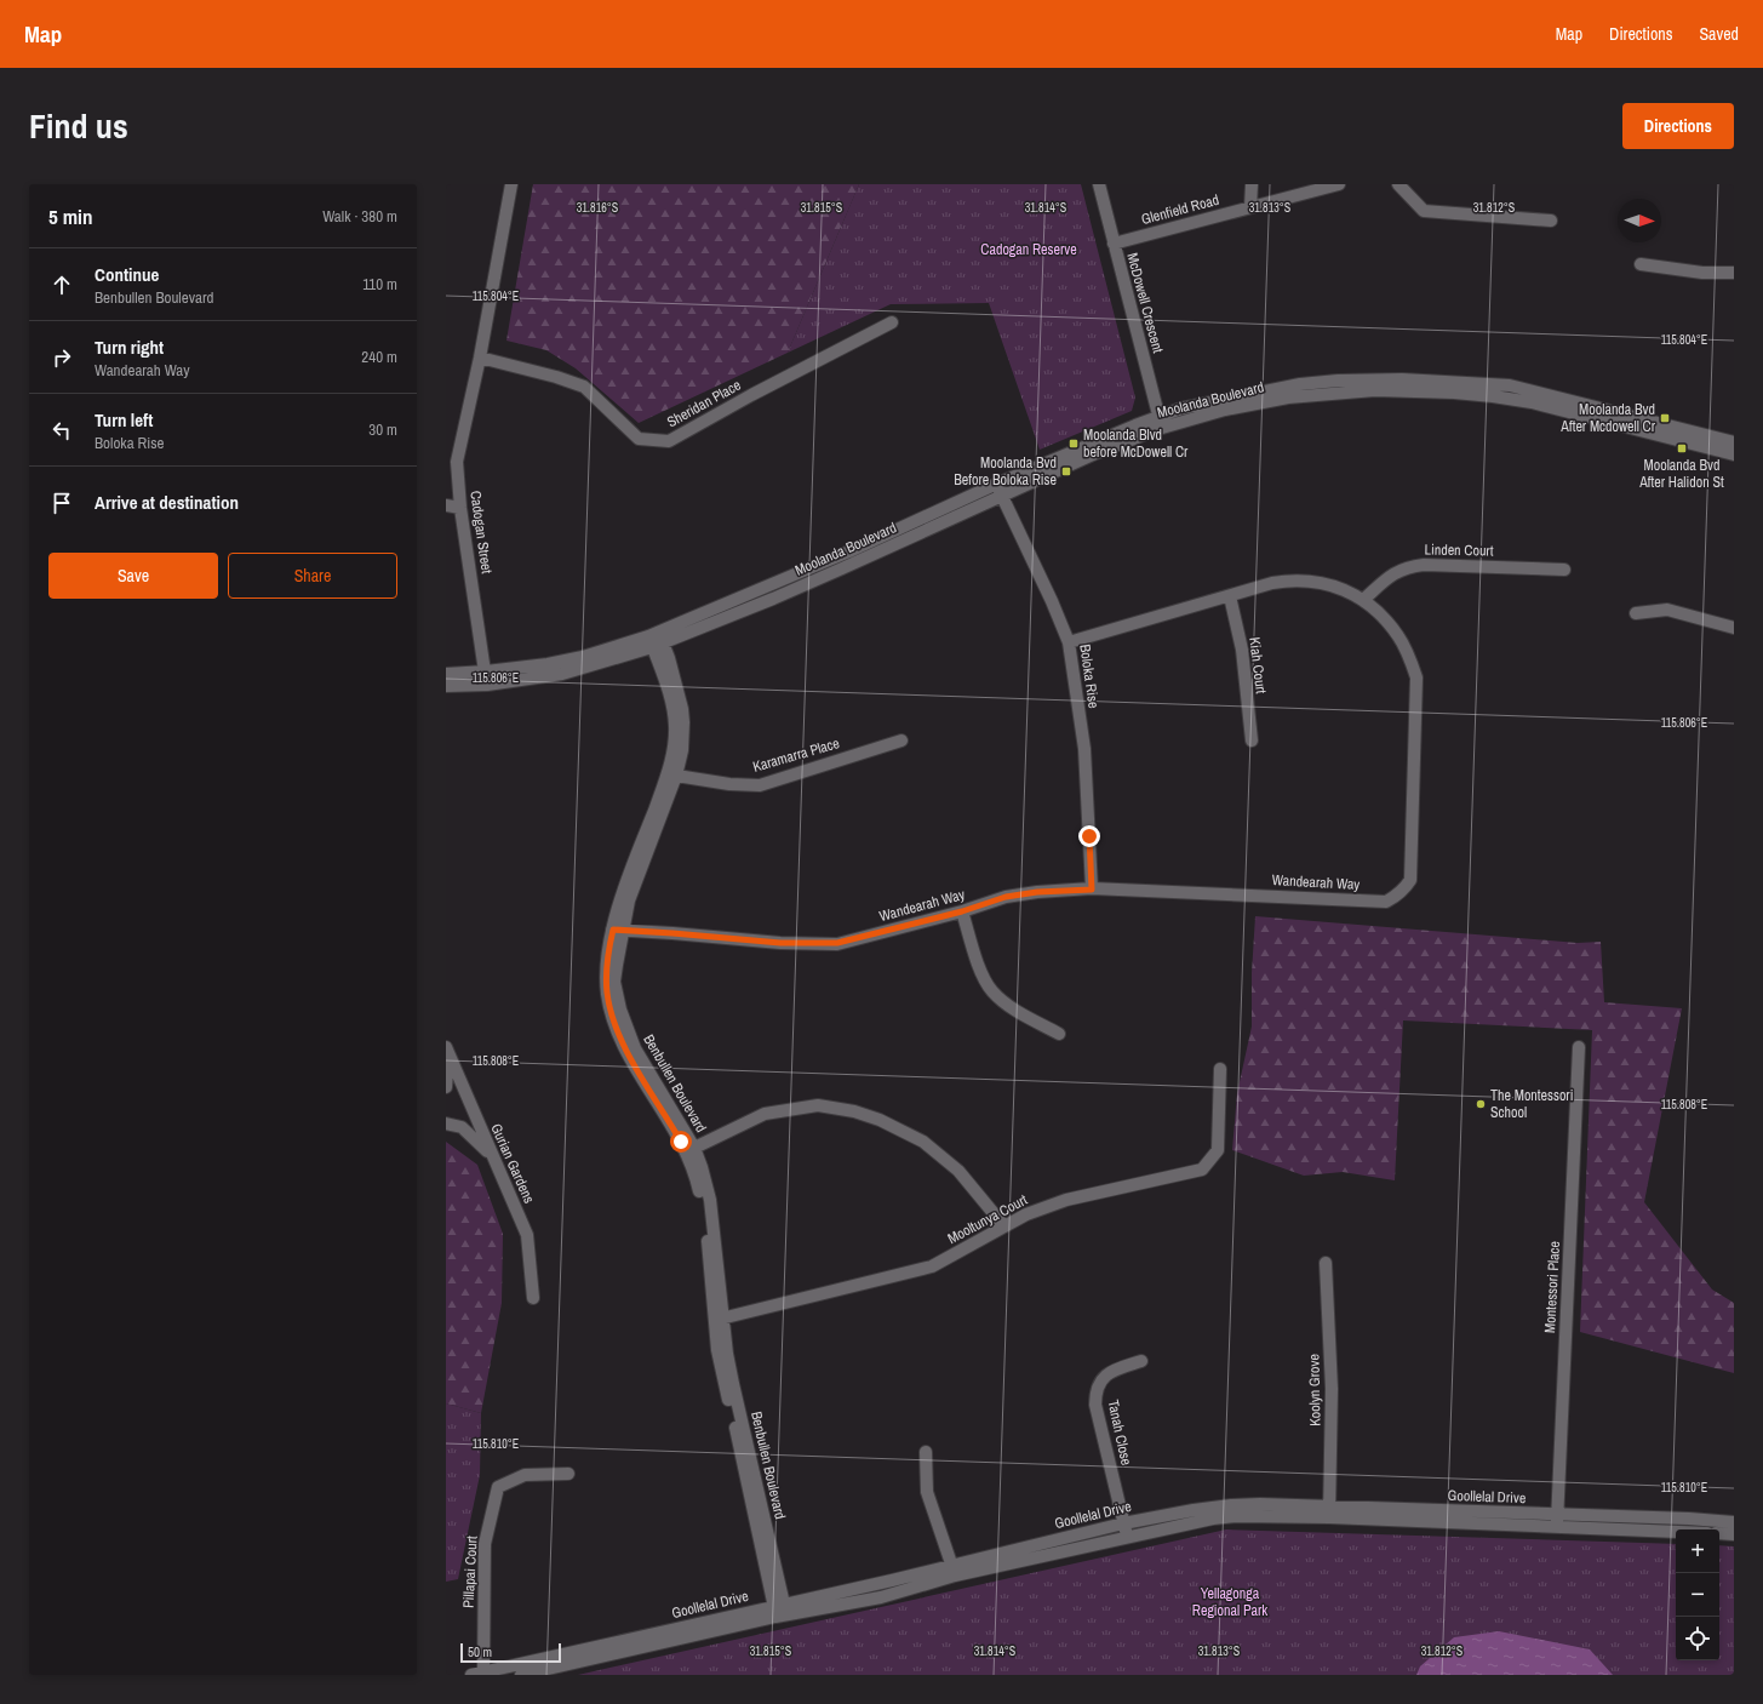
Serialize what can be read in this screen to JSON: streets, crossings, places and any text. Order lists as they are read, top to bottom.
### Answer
{
  "streets": {
    "street": [
      "Glenfield Road",
      "McDowell Crescent",
      "Moolanda Boulevard",
      "Sheridan Place",
      "Cadogan Street",
      "Linden Court",
      "Kiah Court",
      "Boloka Rise",
      "Karamarra Place",
      "Wandearah Way",
      "Benbullen Boulevard",
      "Gurian Gardens",
      "Mooltunya Court",
      "Montessori Place",
      "Koolyn Grove",
      "Tanah Close",
      "Goollelal Drive",
      "Pillapai Court"
    ]
  },
  "crossings": [
    ["Glenfield Road", "McDowell Crescent"],
    ["McDowell Crescent", "Moolanda Boulevard"],
    ["Moolanda Boulevard", "Cadogan Street"],
    ["Moolanda Boulevard", "Boloka Rise"],
    ["Moolanda Boulevard", "Benbullen Boulevard"],
    ["Sheridan Place", "Cadogan Street"],
    ["Linden Court", "Wandearah Way"],
    ["Kiah Court", "Wandearah Way"],
    ["Boloka Rise", "Wandearah Way"],
    ["Karamarra Place", "Benbullen Boulevard"],
    ["Wandearah Way", "Benbullen Boulevard"],
    ["Benbullen Boulevard", "Mooltunya Court"],
    ["Benbullen Boulevard", "Goollelal Drive"],
    ["Montessori Place", "Goollelal Drive"],
    ["Koolyn Grove", "Goollelal Drive"],
    ["Tanah Close", "Goollelal Drive"],
    ["Goollelal Drive", "Pillapai Court"]
  ],
  "parks": ["Cadogan Reserve", "Yellagonga Regional Park"],
  "places": {
    "transit": [
      "Moolanda Bvd After Mcdowell Cr",
      "Moolanda Blvd before McDowell Cr",
      "Moolanda Bvd After Halidon St",
      "Moolanda Bvd Before Boloka Rise"
    ],
    "other": ["The Montessori School"]
  },
  "scale_bar": "50 m",
  "north": "right",
  "page": {
    "header": "Map",
    "nav": ["Map", "Directions", "Saved"],
    "title": "Find us",
    "buttons": [
      "Directions",
      ["Save", "Share"]
    ],
    "heading": ["5 min", "Walk · 380 m"],
    "list": [
      ["Continue", "Benbullen Boulevard", "110 m"],
      ["Turn right", "Wandearah Way", "240 m"],
      ["Turn left", "Boloka Rise", "30 m"],
      "Arrive at destination"
    ],
    "map_buttons": ["+", "−"],
    "scale": "50 m"
  },
  "coordinates": [
    "31.816°S",
    "31.815°S",
    "31.814°S",
    "31.813°S",
    "31.812°S",
    "115.804°E",
    "115.806°E",
    "115.808°E",
    "115.810°E"
  ]
}
